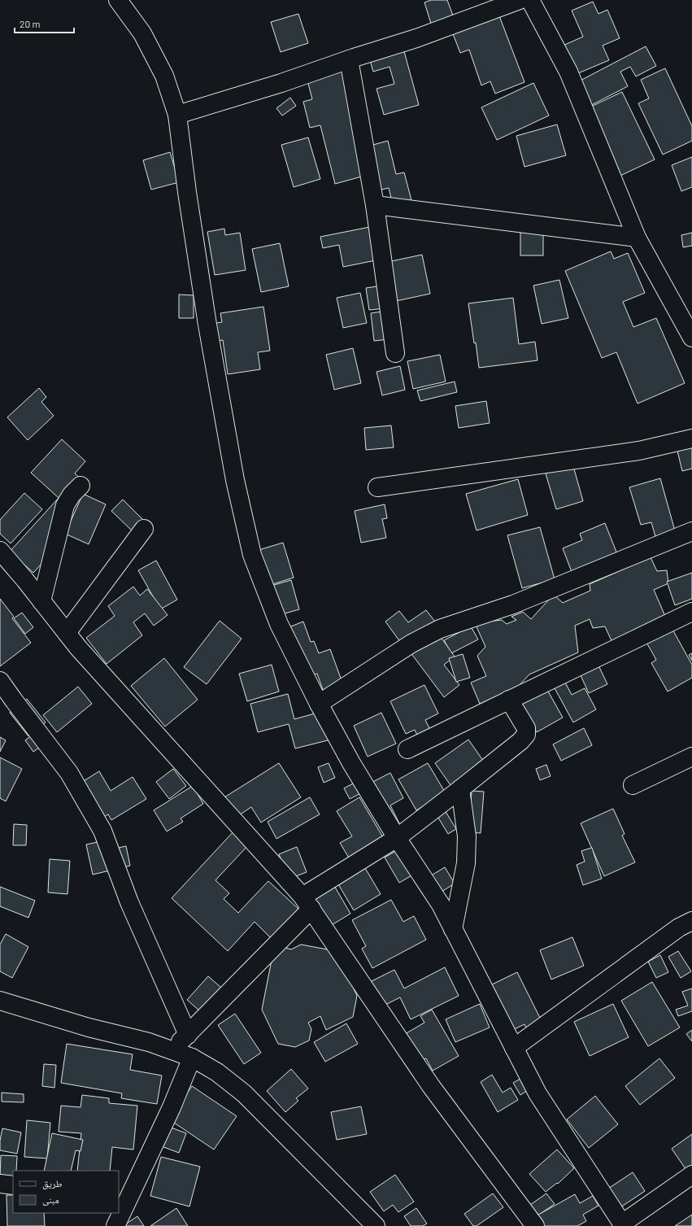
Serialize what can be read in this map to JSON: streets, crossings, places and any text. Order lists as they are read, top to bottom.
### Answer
{
  "legend": ["طريق", "مبنى"],
  "scale_bar": "20 m"
}
